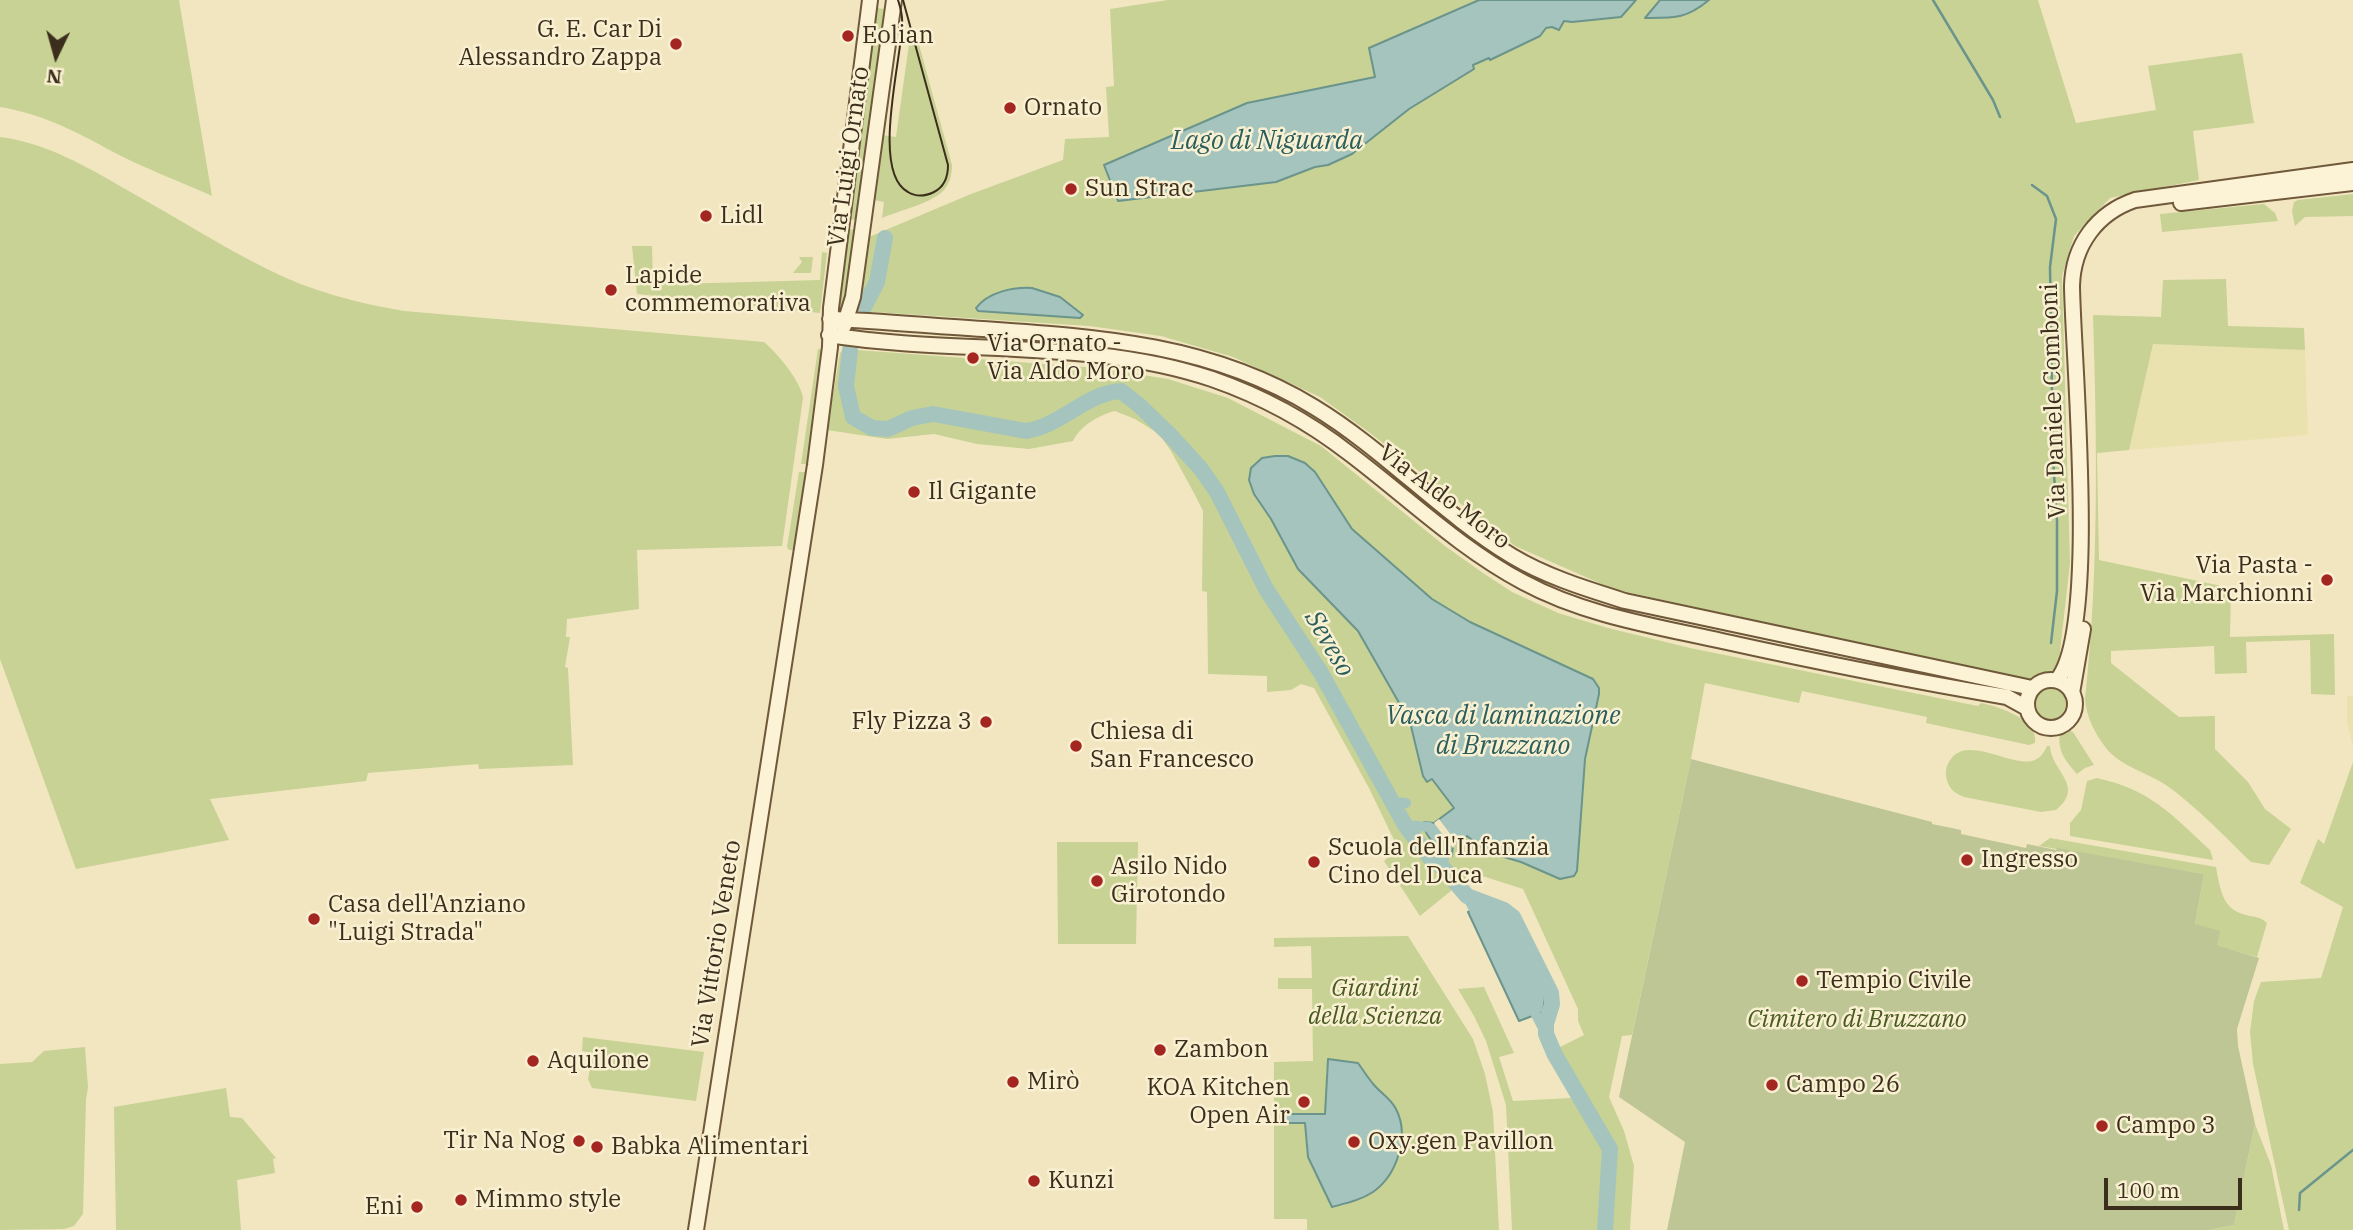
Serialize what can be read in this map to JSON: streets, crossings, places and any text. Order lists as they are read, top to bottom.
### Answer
{
  "streets": {
    "main road": [
      "Via Luigi Ornato",
      "Via Daniele Comboni",
      "Via Aldo Moro",
      "Via Vittorio Veneto"
    ]
  },
  "crossings": [
    ["Via Luigi Ornato", "Via Aldo Moro"],
    ["Via Luigi Ornato", "Via Vittorio Veneto"],
    ["Via Daniele Comboni", "Via Aldo Moro"]
  ],
  "water": ["Lago di Niguarda", "Seveso", "Vasca di laminazione di Bruzzano"],
  "parks": ["Giardini della Scienza", "Cimitero di Bruzzano"],
  "places": [
    "Eolian",
    "G. E. Car Di Alessandro Zappa",
    "Ornato",
    "Sun Strac",
    "Lidl",
    "Lapide commemorativa",
    "Via Ornato - Via Aldo Moro",
    "Il Gigante",
    "Via Pasta - Via Marchionni",
    "Fly Pizza 3",
    "Chiesa di San Francesco",
    "Ingresso",
    "Scuola dell'Infanzia Cino del Duca",
    "Asilo Nido Girotondo",
    "Casa dell'Anziano \"Luigi Strada\"",
    "Tempio Civile",
    "Zambon",
    "Aquilone",
    "Mirò",
    "Campo 26",
    "KOA Kitchen Open Air",
    "Campo 3",
    "Tir Na Nog",
    "Oxy.gen Pavillon",
    "Babka Alimentari",
    "Kunzi",
    "Mimmo style",
    "Eni"
  ],
  "scale_bar": "100 m",
  "north": "bottom"
}
